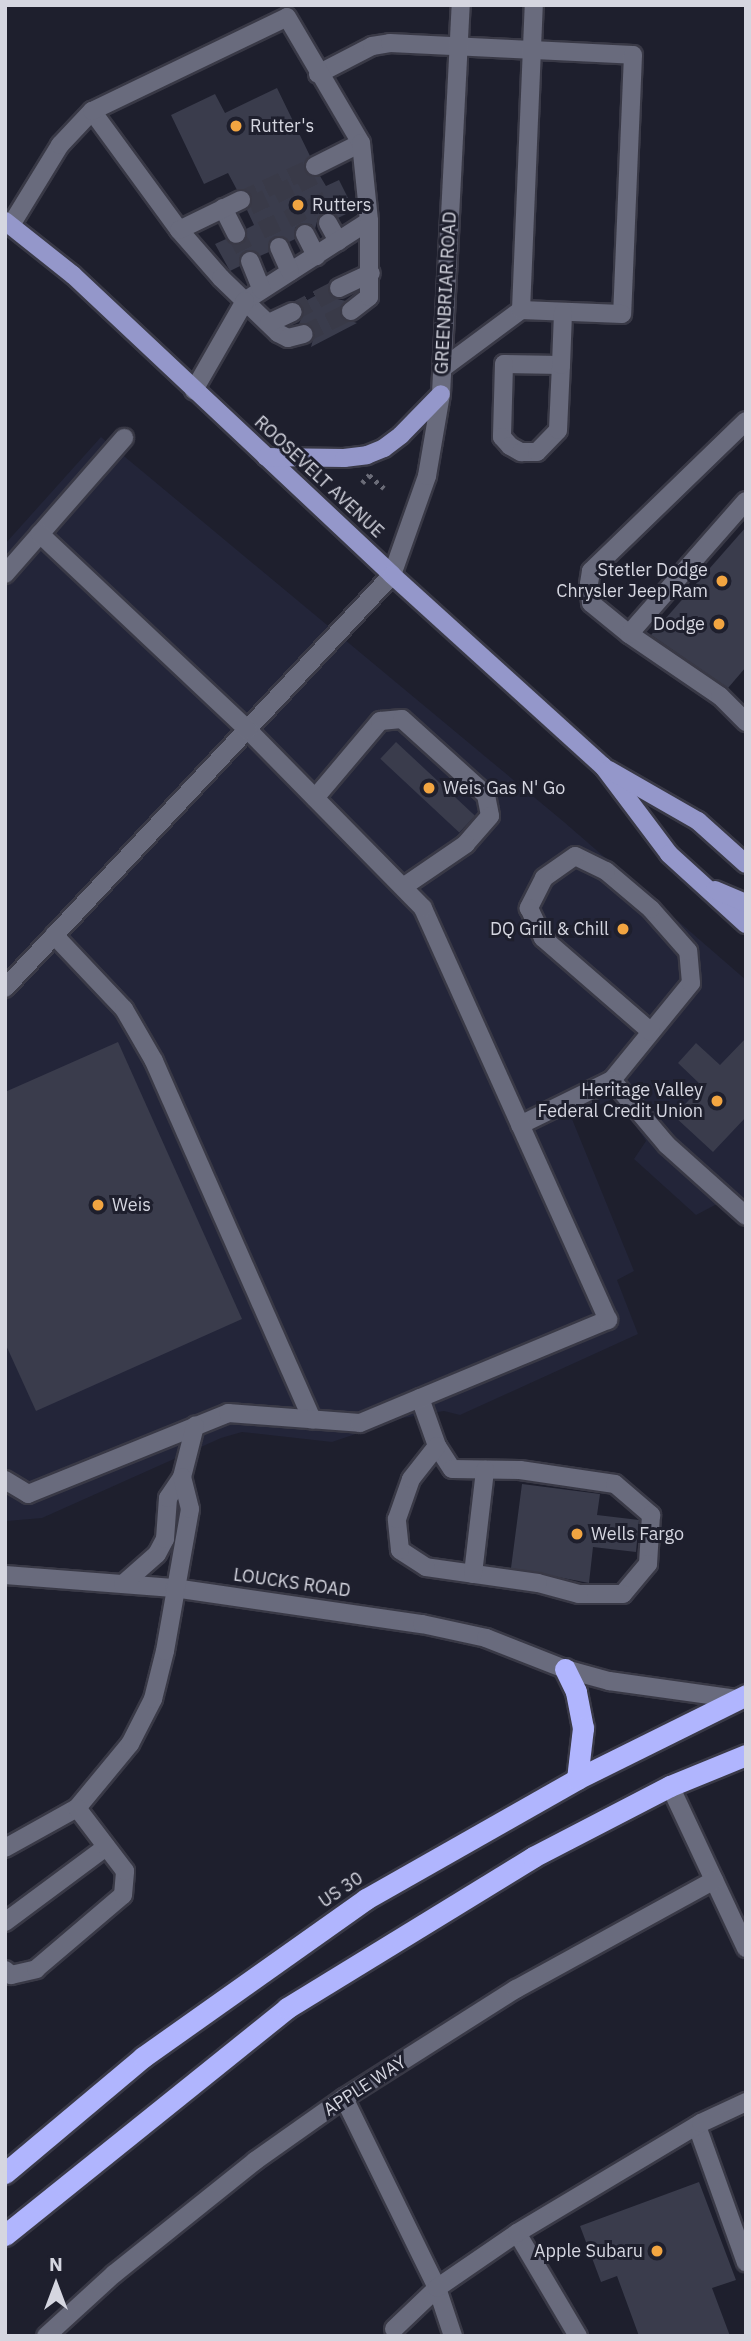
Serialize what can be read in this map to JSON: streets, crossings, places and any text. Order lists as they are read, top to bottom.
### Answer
{
  "streets": {
    "highway": ["US 30"],
    "main road": ["ROOSEVELT AVENUE"],
    "street": ["GREENBRIAR ROAD", "LOUCKS ROAD", "APPLE WAY"]
  },
  "crossings": [
    ["GREENBRIAR ROAD", "ROOSEVELT AVENUE"],
    ["LOUCKS ROAD", "US 30"]
  ],
  "places": [
    "Rutter's",
    "Rutters",
    "Stetler Dodge Chrysler Jeep Ram",
    "Dodge",
    "Weis Gas N' Go",
    "DQ Grill & Chill",
    "Heritage Valley Federal Credit Union",
    "Weis",
    "Wells Fargo",
    "Apple Subaru"
  ],
  "north": "top"
}
